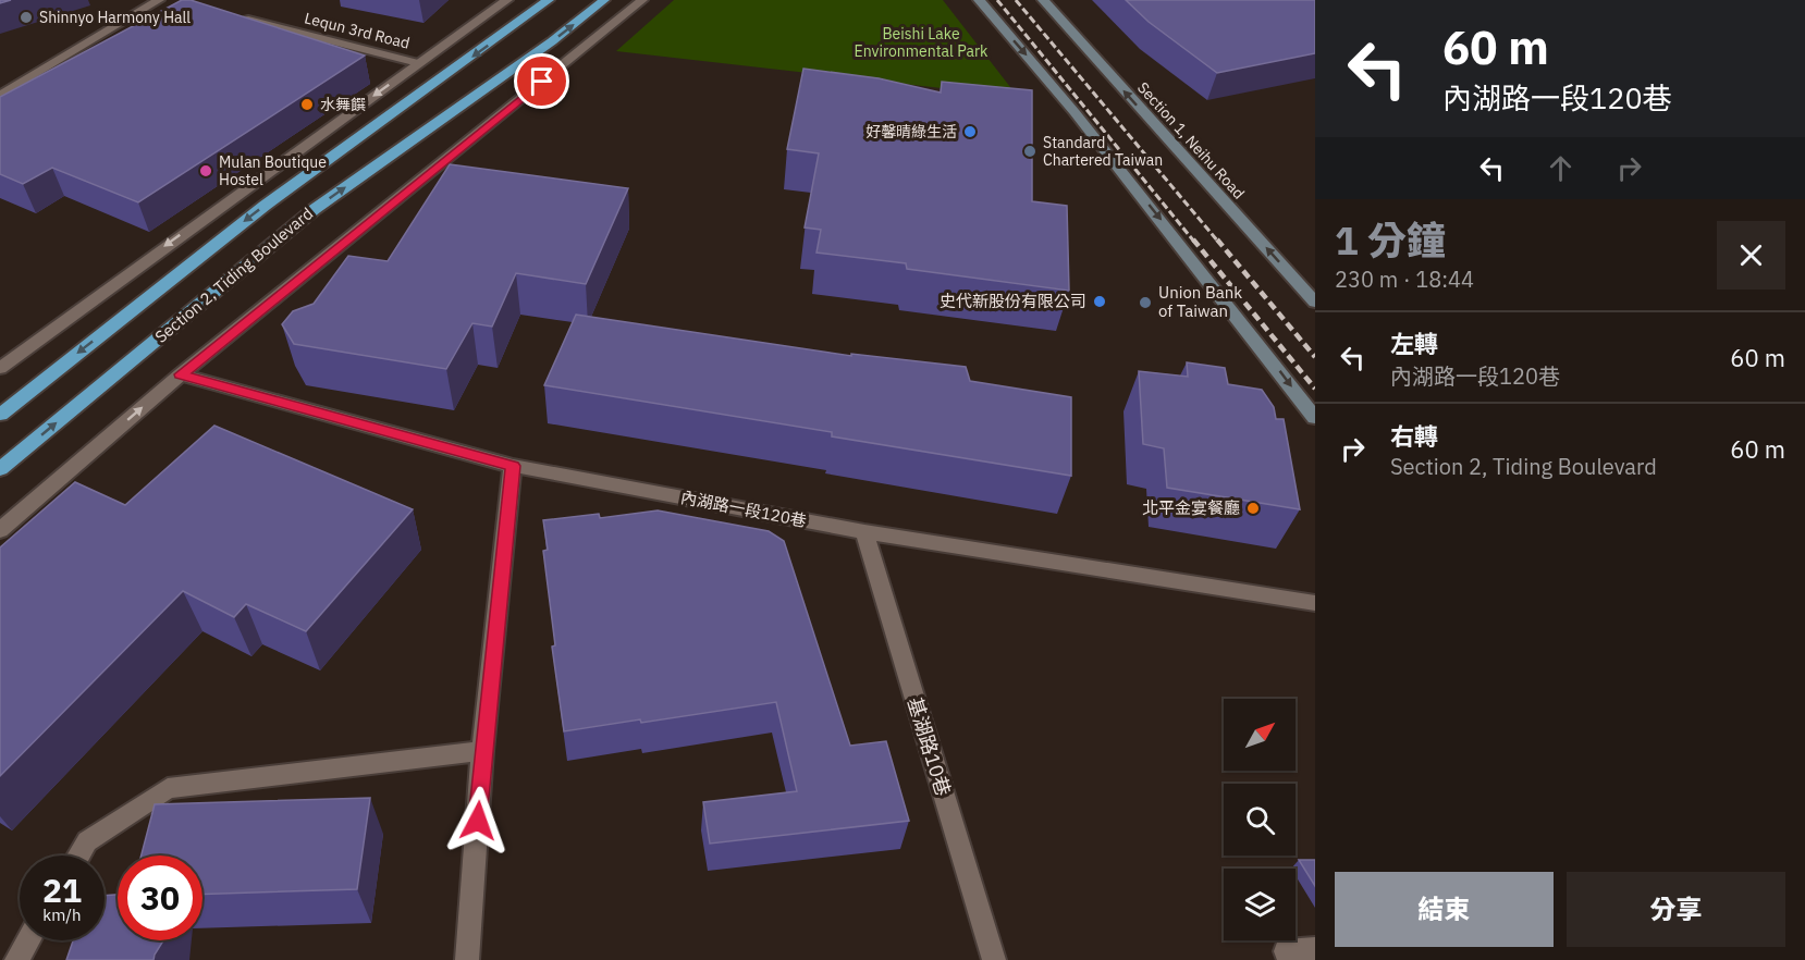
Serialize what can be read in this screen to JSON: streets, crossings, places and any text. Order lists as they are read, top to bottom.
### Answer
{
  "streets": {
    "highway": ["Section 2, Tiding Boulevard"],
    "main road": ["Section 1, Neihu Road"],
    "street": ["Lequn 3rd Road", "內湖路一段120巷", "基湖路10巷"]
  },
  "crossings": [
    ["內湖路一段120巷", "基湖路10巷"]
  ],
  "parks": ["Beishi Lake Environmental Park"],
  "places": [
    "Shinnyo Harmony Hall",
    "水舞饌",
    "好馨晴綠生活",
    "Standard Chartered Taiwan",
    "Mulan Boutique Hostel",
    "史代新股份有限公司",
    "Union Bank of Taiwan",
    "北平金宴餐廳"
  ],
  "north": "top right",
  "page": {
    "turn": ["60 m", "內湖路一段120巷"],
    "heading": ["1 分鐘", "230 m · 18:44"],
    "list": [
      {
        "name": "左轉",
        "note": "內湖路一段120巷",
        "value": "60 m"
      },
      {
        "name": "右轉",
        "note": "Section 2, Tiding Boulevard",
        "value": "60 m"
      }
    ],
    "speed": "21 km/h",
    "limit": "30",
    "buttons": ["結束", "分享"]
  }
}
